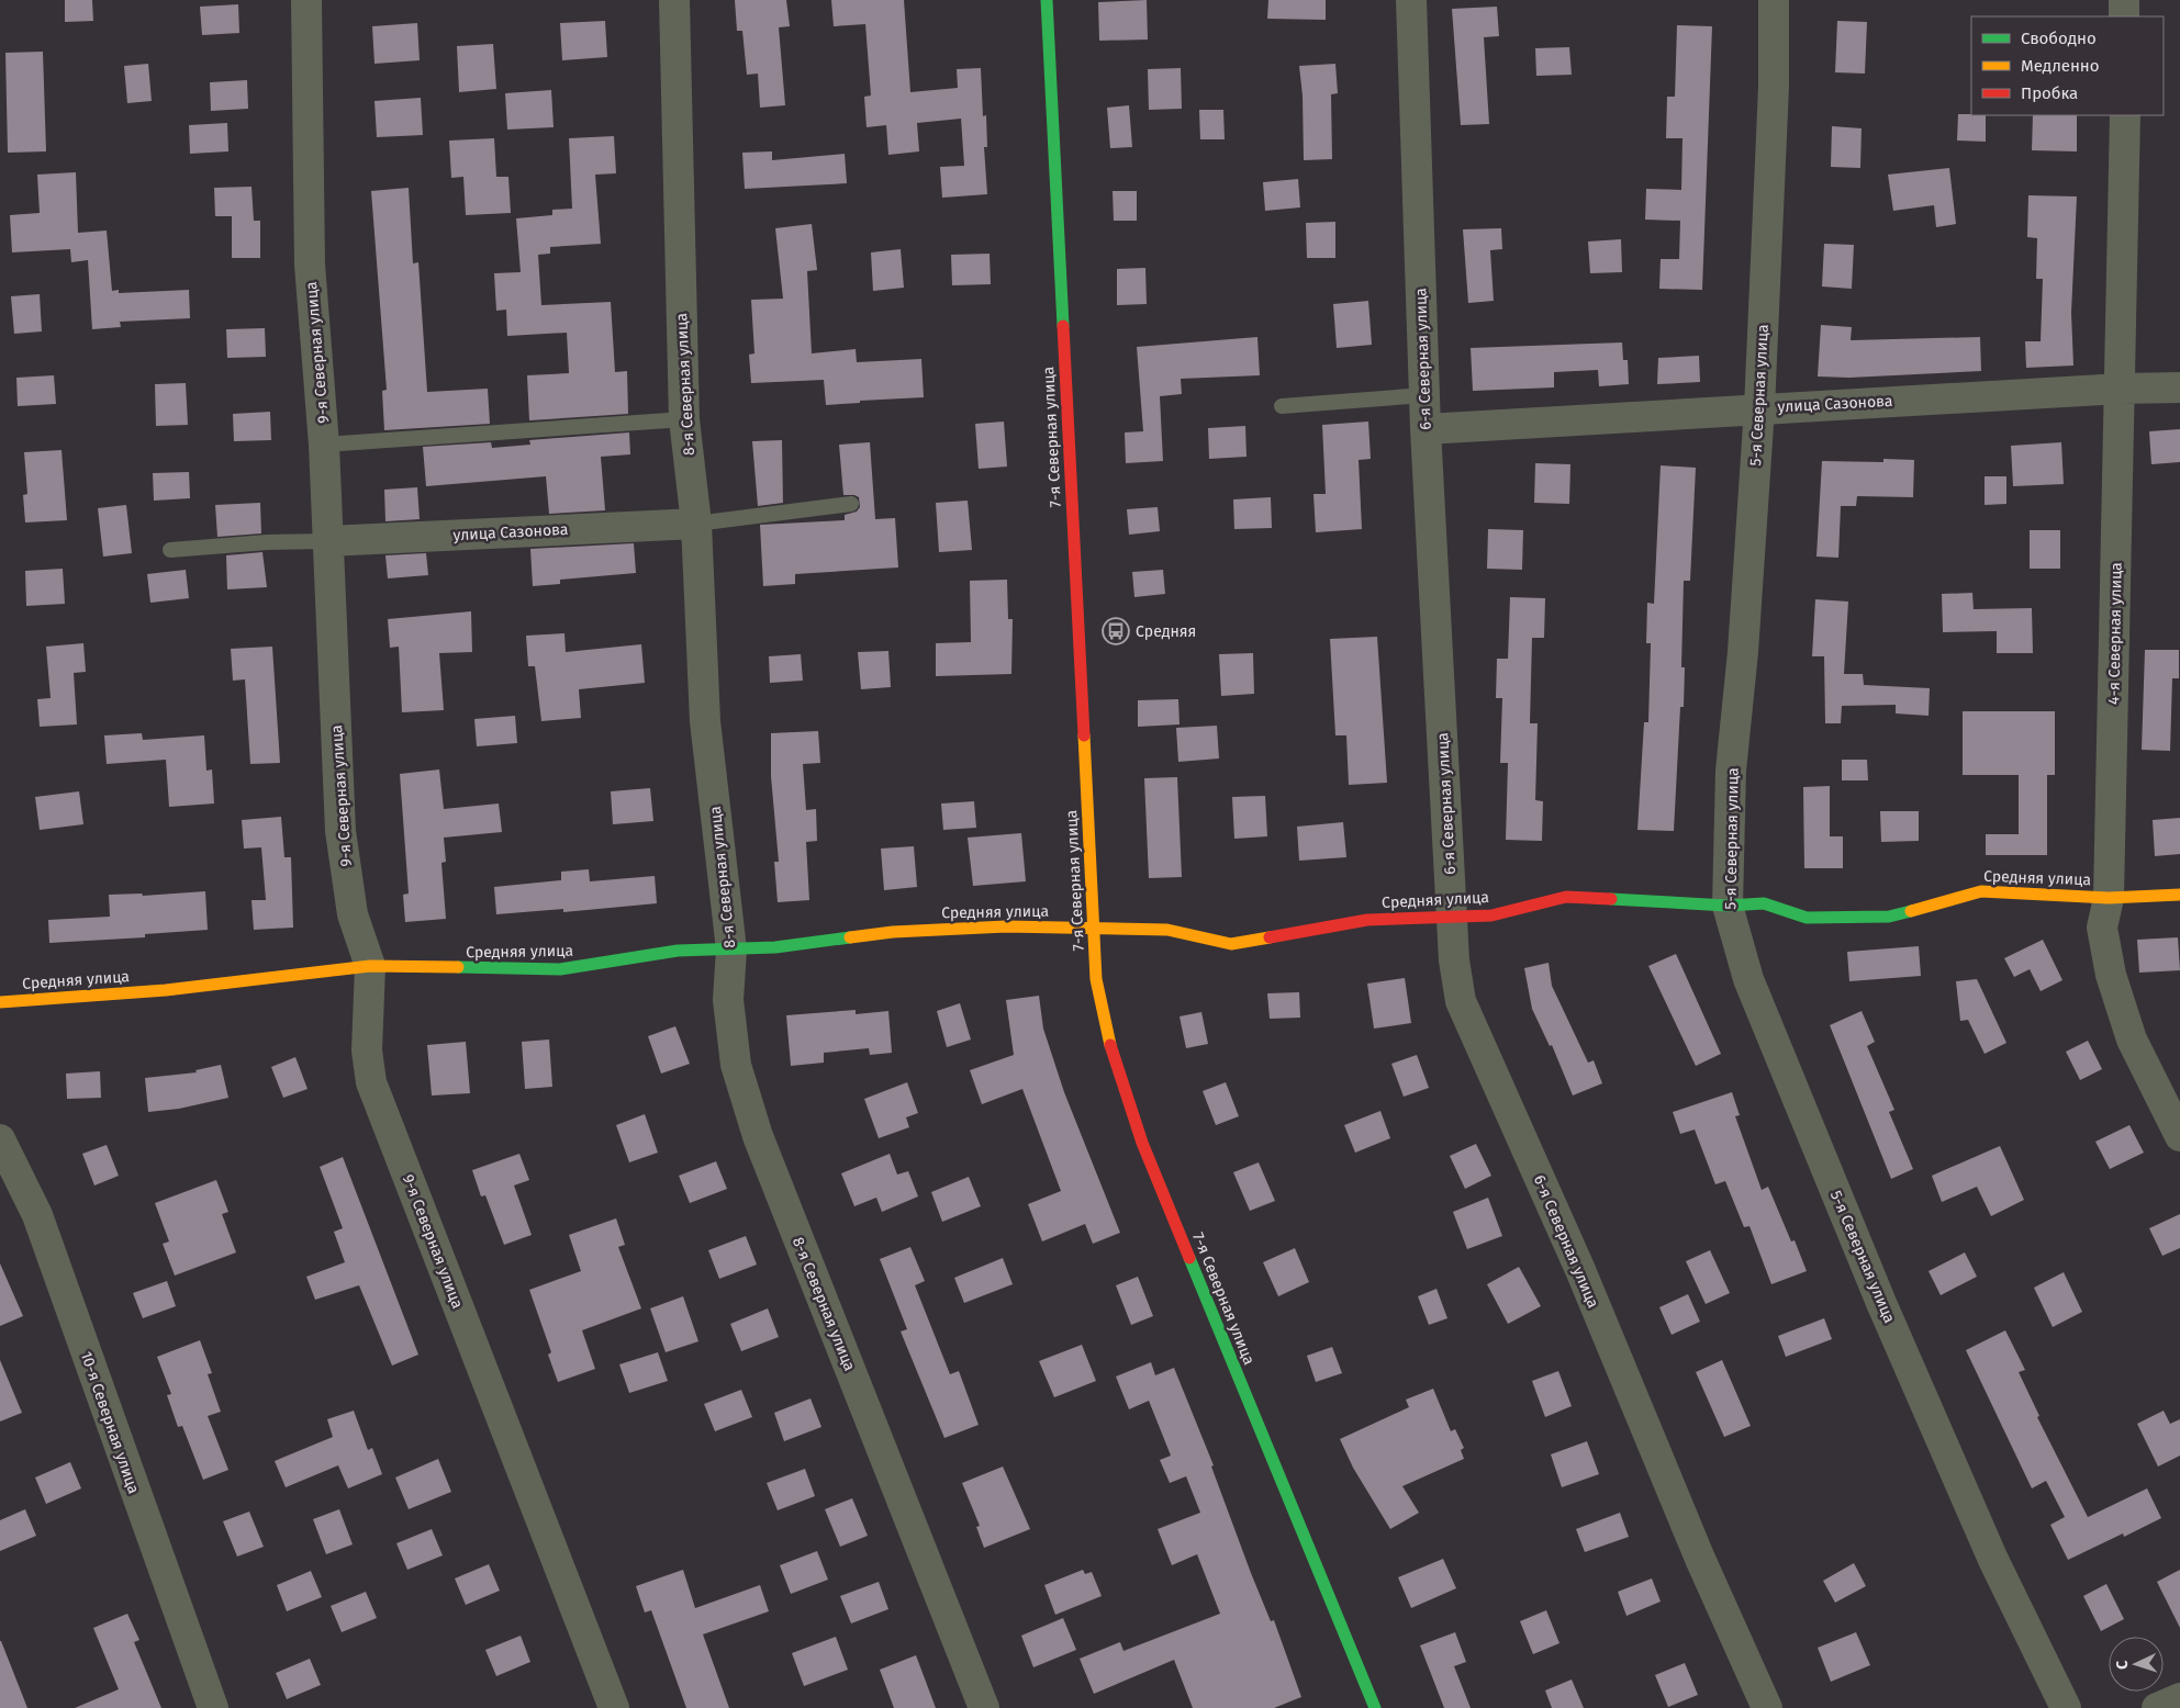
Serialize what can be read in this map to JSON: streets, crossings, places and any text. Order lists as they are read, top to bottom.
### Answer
{
  "streets": {
    "street": [
      "9-я Северная улица",
      "6-я Северная улица",
      "8-я Северная улица",
      "5-я Северная улица",
      "улица Сазонова",
      "7-я Северная улица",
      "4-я Северная улица",
      "Средняя улица",
      "10-я Северная улица"
    ]
  },
  "crossings": [
    ["9-я Северная улица", "улица Сазонова"],
    ["9-я Северная улица", "Средняя улица"],
    ["6-я Северная улица", "улица Сазонова"],
    ["6-я Северная улица", "Средняя улица"],
    ["8-я Северная улица", "улица Сазонова"],
    ["8-я Северная улица", "Средняя улица"],
    ["5-я Северная улица", "улица Сазонова"],
    ["5-я Северная улица", "Средняя улица"],
    ["улица Сазонова", "4-я Северная улица"],
    ["7-я Северная улица", "Средняя улица"],
    ["4-я Северная улица", "Средняя улица"]
  ],
  "places": {
    "bus stop": ["Средняя"]
  },
  "legend": ["Свободно", "Медленно", "Пробка"],
  "north": "left"
}
